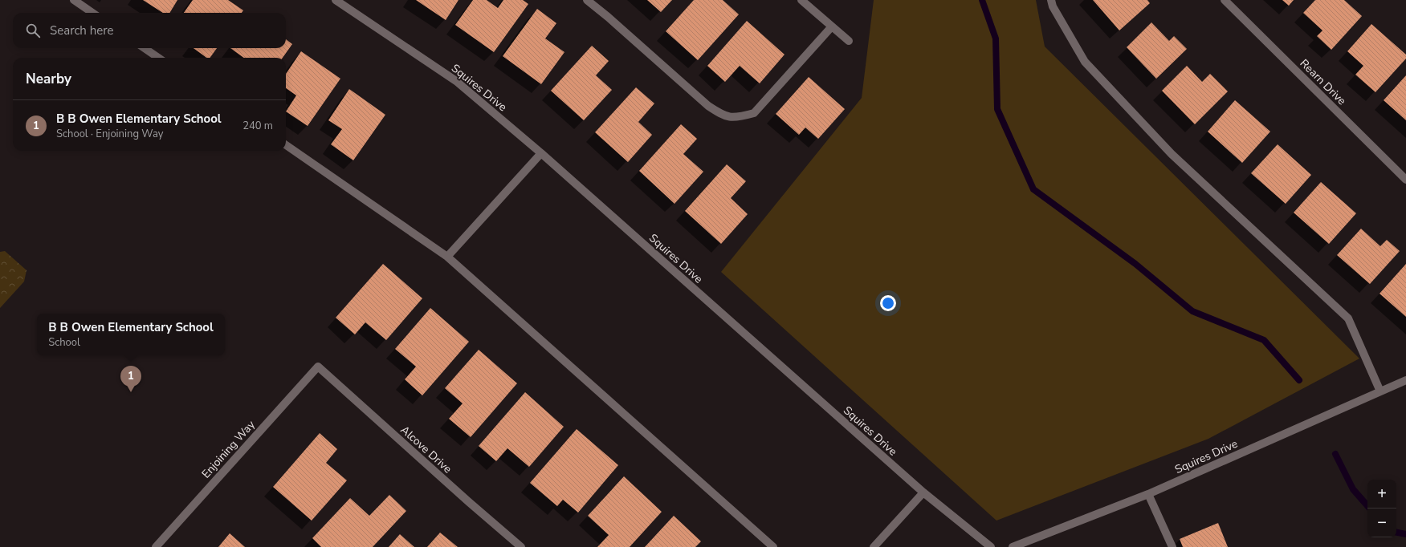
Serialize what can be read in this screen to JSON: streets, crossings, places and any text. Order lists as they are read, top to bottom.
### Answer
{
  "streets": {
    "street": [
      "Rearn Drive",
      "Squires Drive",
      "Enjoining Way",
      "Alcove Drive"
    ]
  },
  "crossings": [
    ["Enjoining Way", "Alcove Drive"]
  ],
  "page": {
    "search": "Search here",
    "heading": "Nearby",
    "list": [
      {
        "mark": "1",
        "name": "B B Owen Elementary School",
        "note": "School · Enjoining Way",
        "value": "240 m"
      }
    ],
    "popup": ["B B Owen Elementary School", "School"],
    "pins": "1",
    "map_buttons": ["+", "−"]
  }
}
